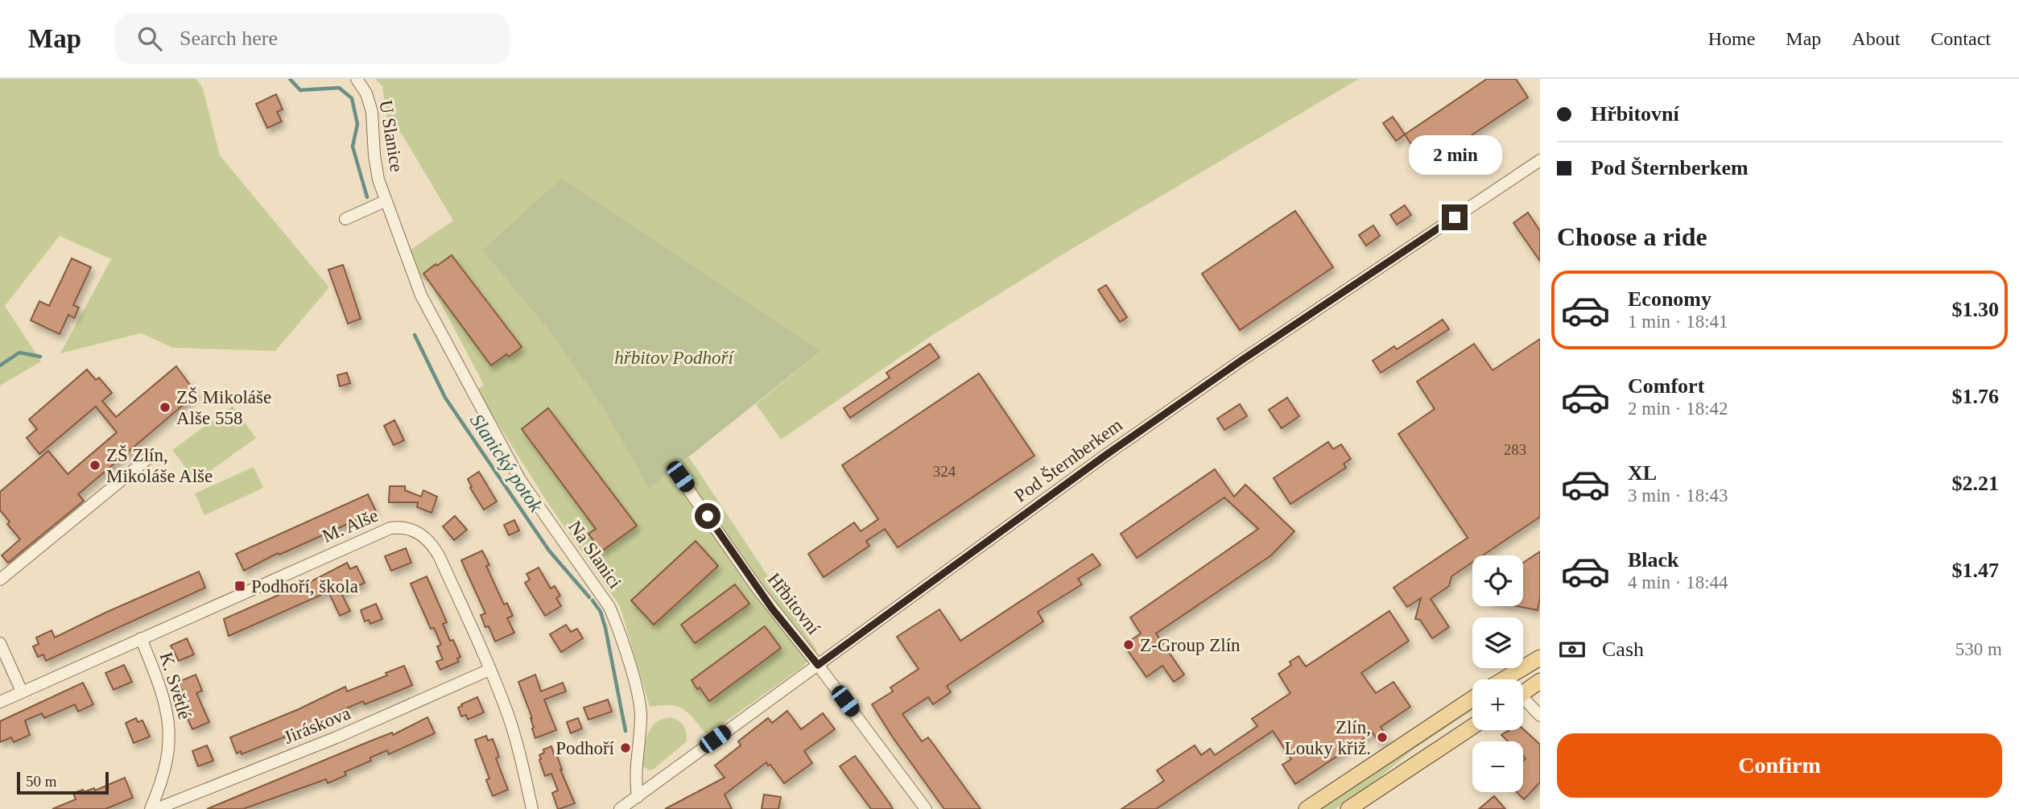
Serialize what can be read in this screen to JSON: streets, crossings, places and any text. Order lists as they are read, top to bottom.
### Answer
{
  "streets": {
    "street": [
      "U Slanice",
      "Pod Šternberkem",
      "M. Alše",
      "Na Slanici",
      "Hřbitovní",
      "K. Světlé",
      "Jiráskova"
    ]
  },
  "crossings": [
    ["U Slanice", "Na Slanici"],
    ["Pod Šternberkem", "Na Slanici"],
    ["Pod Šternberkem", "Hřbitovní"],
    ["M. Alše", "K. Světlé"],
    ["M. Alše", "Jiráskova"]
  ],
  "water": ["Slanický potok"],
  "parks": ["hřbitov Podhoří"],
  "places": {
    "other": [
      "ZŠ Mikoláše Alše 558",
      "ZŠ Zlín, Mikoláše Alše",
      "Z-Group Zlín",
      "Zlín, Louky křiž.",
      "Podhoří"
    ],
    "transit": ["Podhoří, škola"]
  },
  "house_numbers": ["283", "324"],
  "scale_bar": "50 m",
  "page": {
    "header": "Map",
    "search": "Search here",
    "nav": [
      "Home",
      "Map",
      "About",
      "Contact"
    ],
    "banner": ["Hřbitovní", "Pod Šternberkem"],
    "bubble": "2 min",
    "heading": "Choose a ride",
    "list": [
      {
        "name": "Economy",
        "note": "1 min · 18:41",
        "value": "$1.30"
      },
      {
        "name": "Comfort",
        "note": "2 min · 18:42",
        "value": "$1.76"
      },
      {
        "name": "XL",
        "note": "3 min · 18:43",
        "value": "$2.21"
      },
      {
        "name": "Black",
        "note": "4 min · 18:44",
        "value": "$1.47"
      }
    ],
    "map_buttons": ["+", "−"],
    "pay": ["Cash", "530 m"],
    "buttons": "Confirm",
    "scale": "50 m"
  }
}
